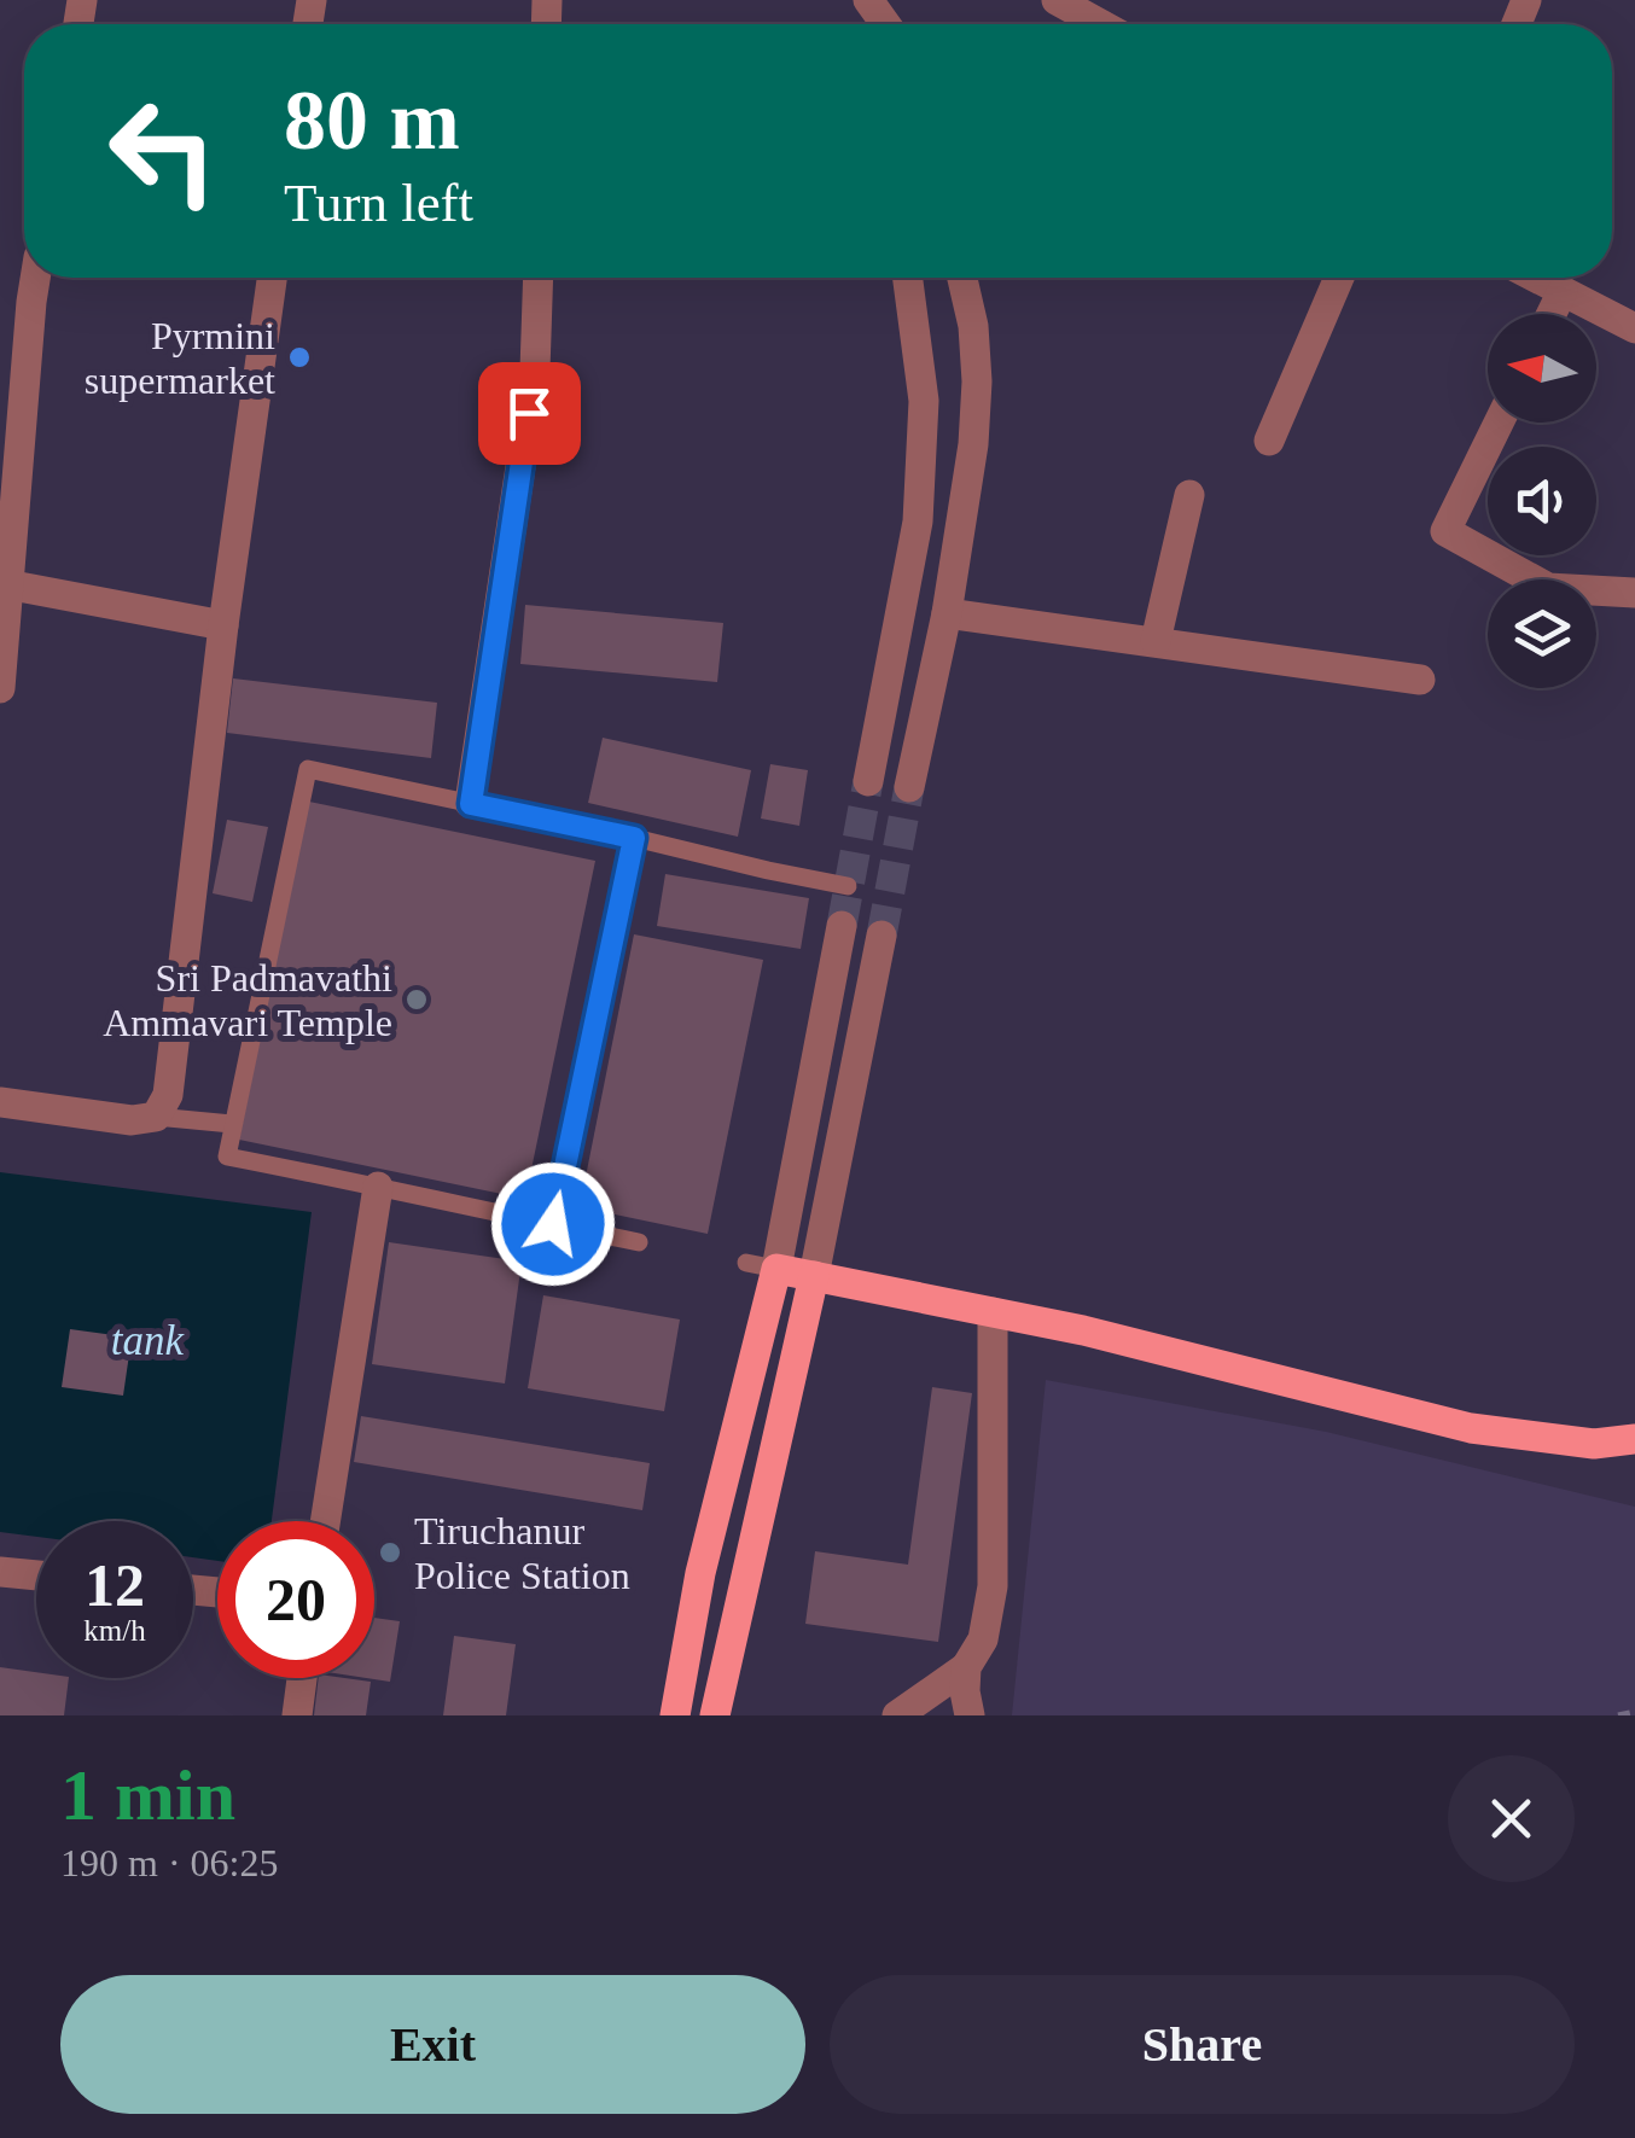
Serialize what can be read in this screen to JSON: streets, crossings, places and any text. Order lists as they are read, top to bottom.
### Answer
{
  "water": ["tank"],
  "places": ["Pyrmini supermarket", "Sri Padmavathi Ammavari Temple", "Tiruchanur Police Station"],
  "north": "left",
  "page": {
    "turn": ["80 m", "Turn left"],
    "speed": "12 km/h",
    "limit": "20",
    "heading": ["1 min", "190 m · 06:25"],
    "buttons": ["Exit", "Share"]
  }
}
